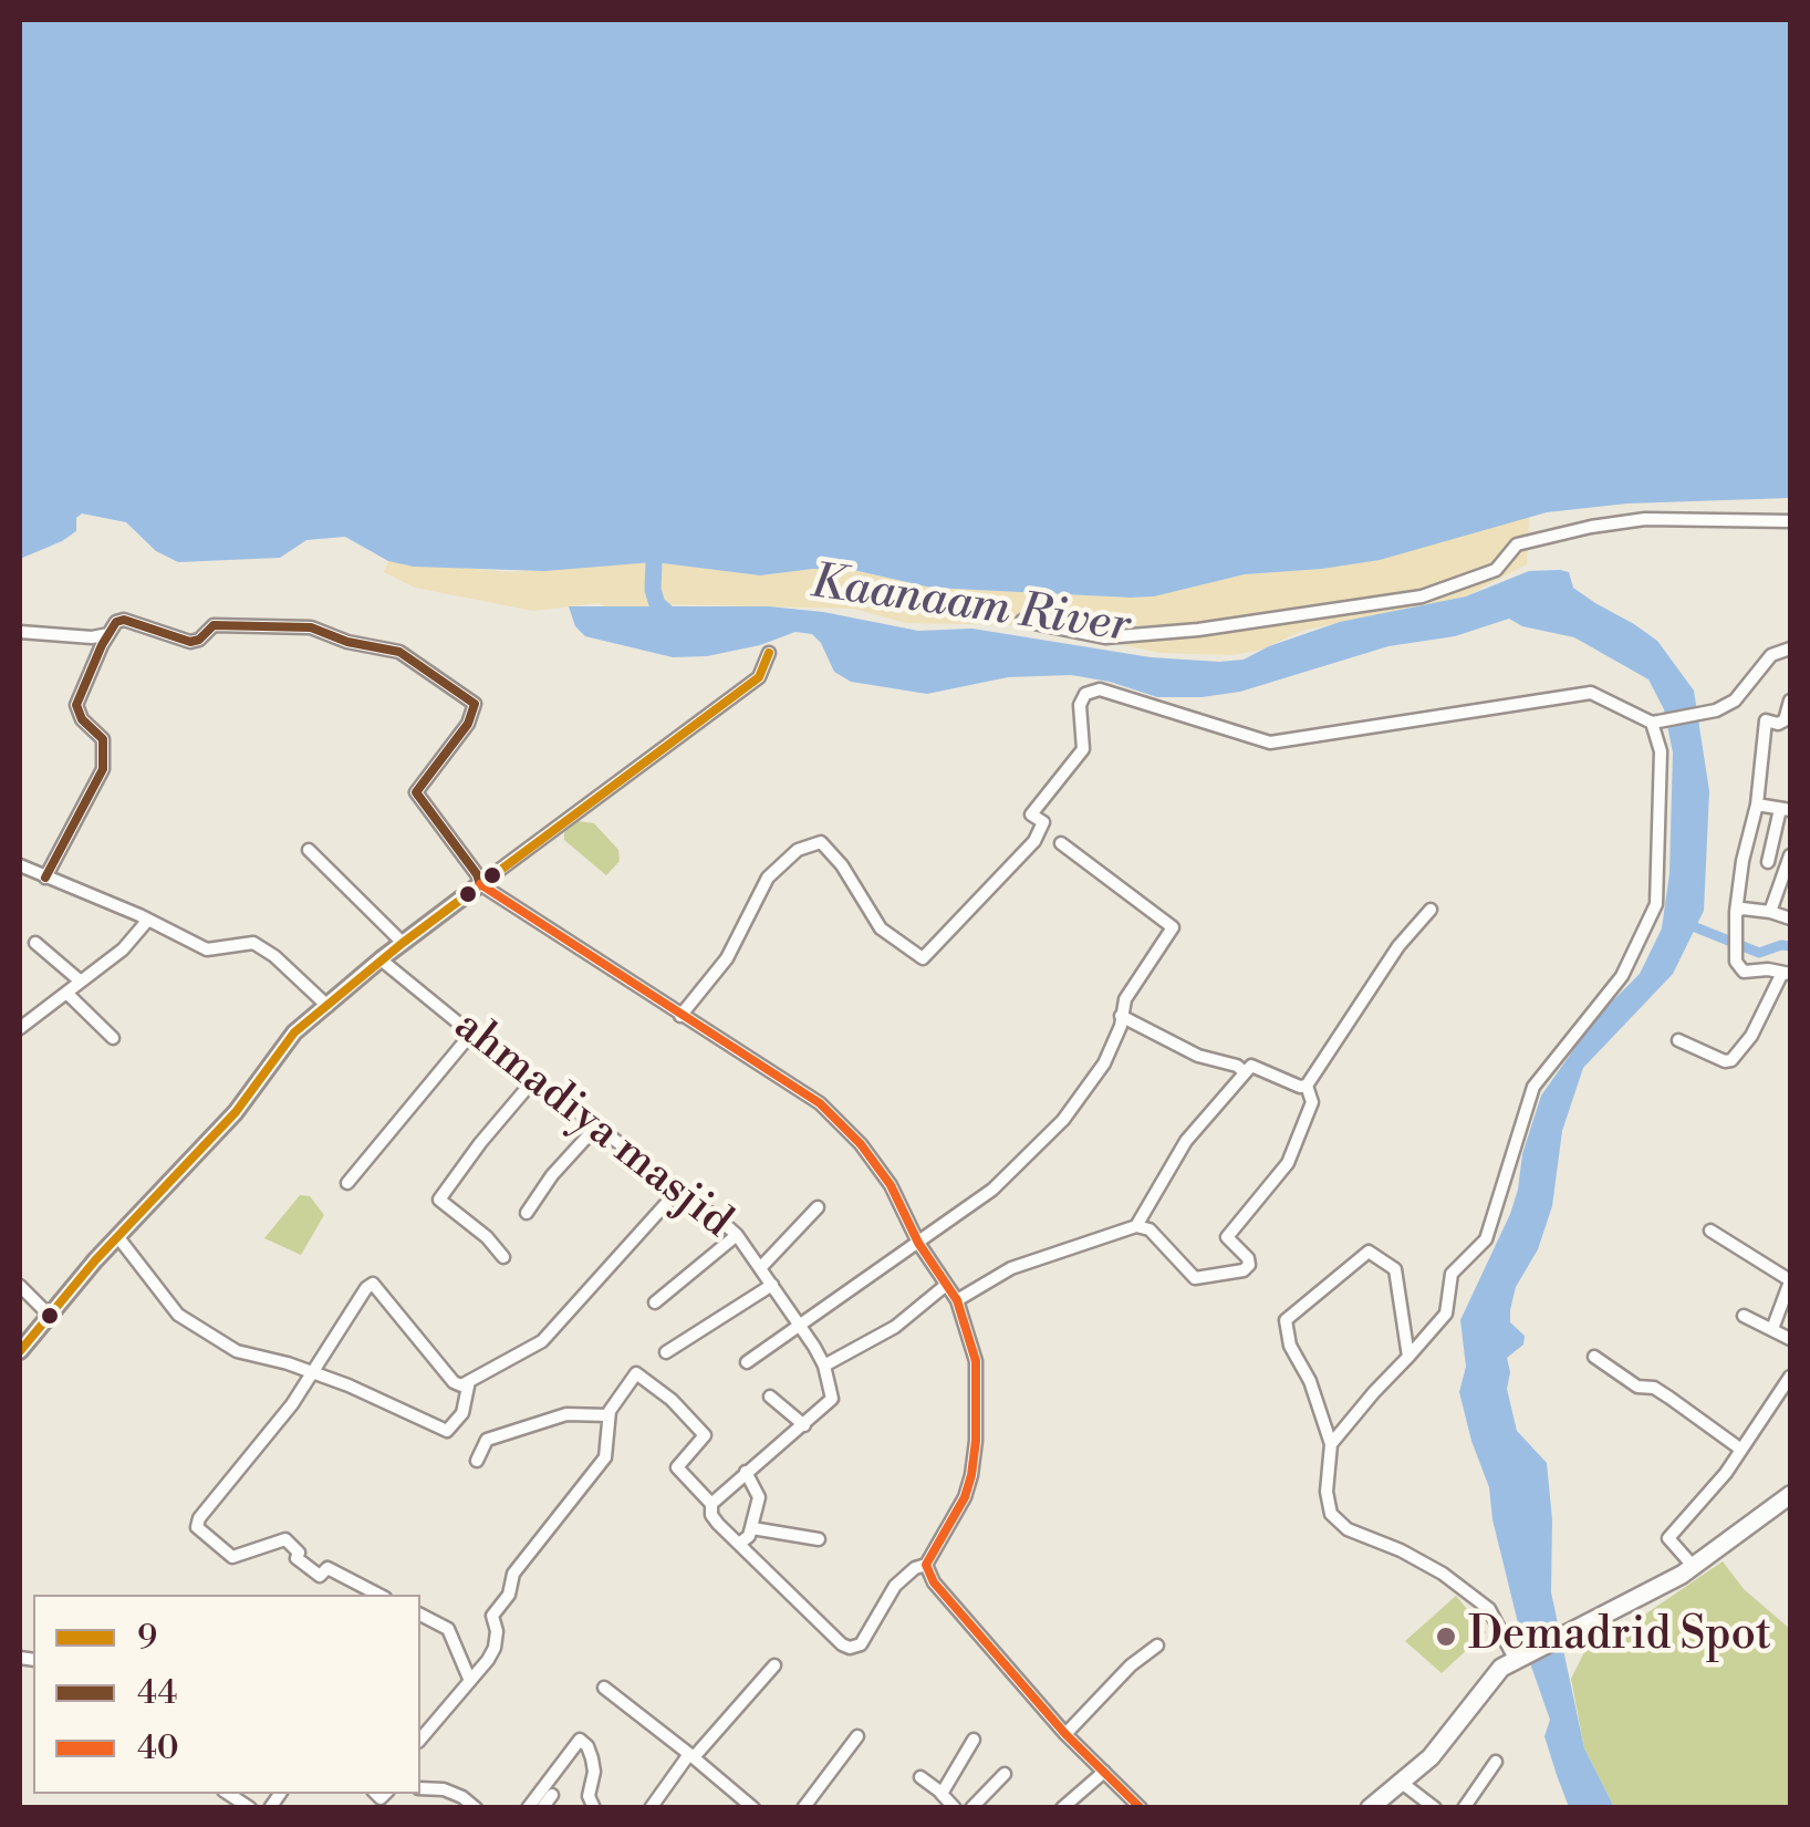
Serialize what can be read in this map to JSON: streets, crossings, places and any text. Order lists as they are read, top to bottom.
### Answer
{
  "streets": {
    "street": ["ahmadiya masjid"]
  },
  "water": ["Kaanaam River"],
  "places": ["Demadrid Spot"],
  "lines": ["transit line 44", "transit line 9", "transit line 40"],
  "legend": ["9", "44", "40"]
}
